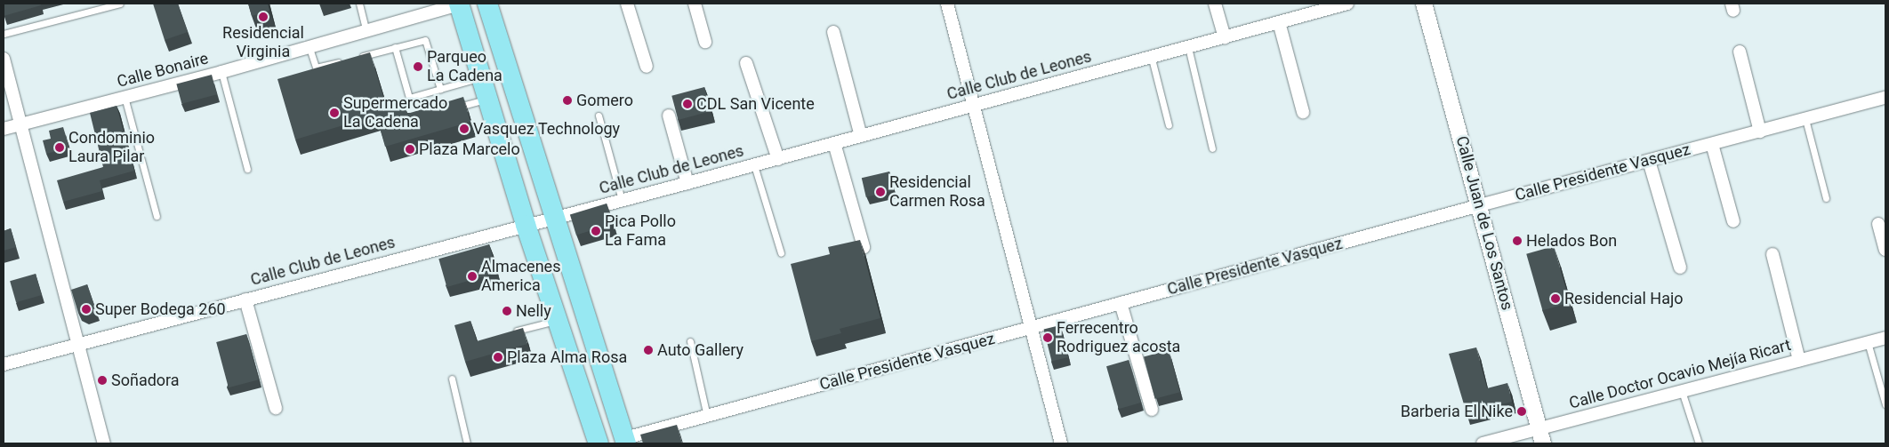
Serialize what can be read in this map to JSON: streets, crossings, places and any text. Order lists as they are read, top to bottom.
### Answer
{
  "streets": {
    "street": [
      "Calle Bonaire",
      "Calle Club de Leones",
      "Calle Presidente Vasquez",
      "Calle Juan de Los Santos",
      "Calle Doctor Ocavio Mejía Ricart"
    ]
  },
  "crossings": [
    ["Calle Presidente Vasquez", "Calle Juan de Los Santos"],
    ["Calle Juan de Los Santos", "Calle Doctor Ocavio Mejía Ricart"]
  ],
  "places": [
    "Residencial Virginia",
    "Parqueo La Cadena",
    "Gomero",
    "CDL San Vicente",
    "Supermercado La Cadena",
    "Vasquez Technology",
    "Condominio Laura Pilar",
    "Plaza Marcelo",
    "Residencial Carmen Rosa",
    "Pica Pollo La Fama",
    "Helados Bon",
    "Almacenes America",
    "Residencial Hajo",
    "Super Bodega 260",
    "Nelly",
    "Ferrecentro Rodriguez acosta",
    "Auto Gallery",
    "Plaza Alma Rosa",
    "Soñadora",
    "Barberia El Nike"
  ]
}
